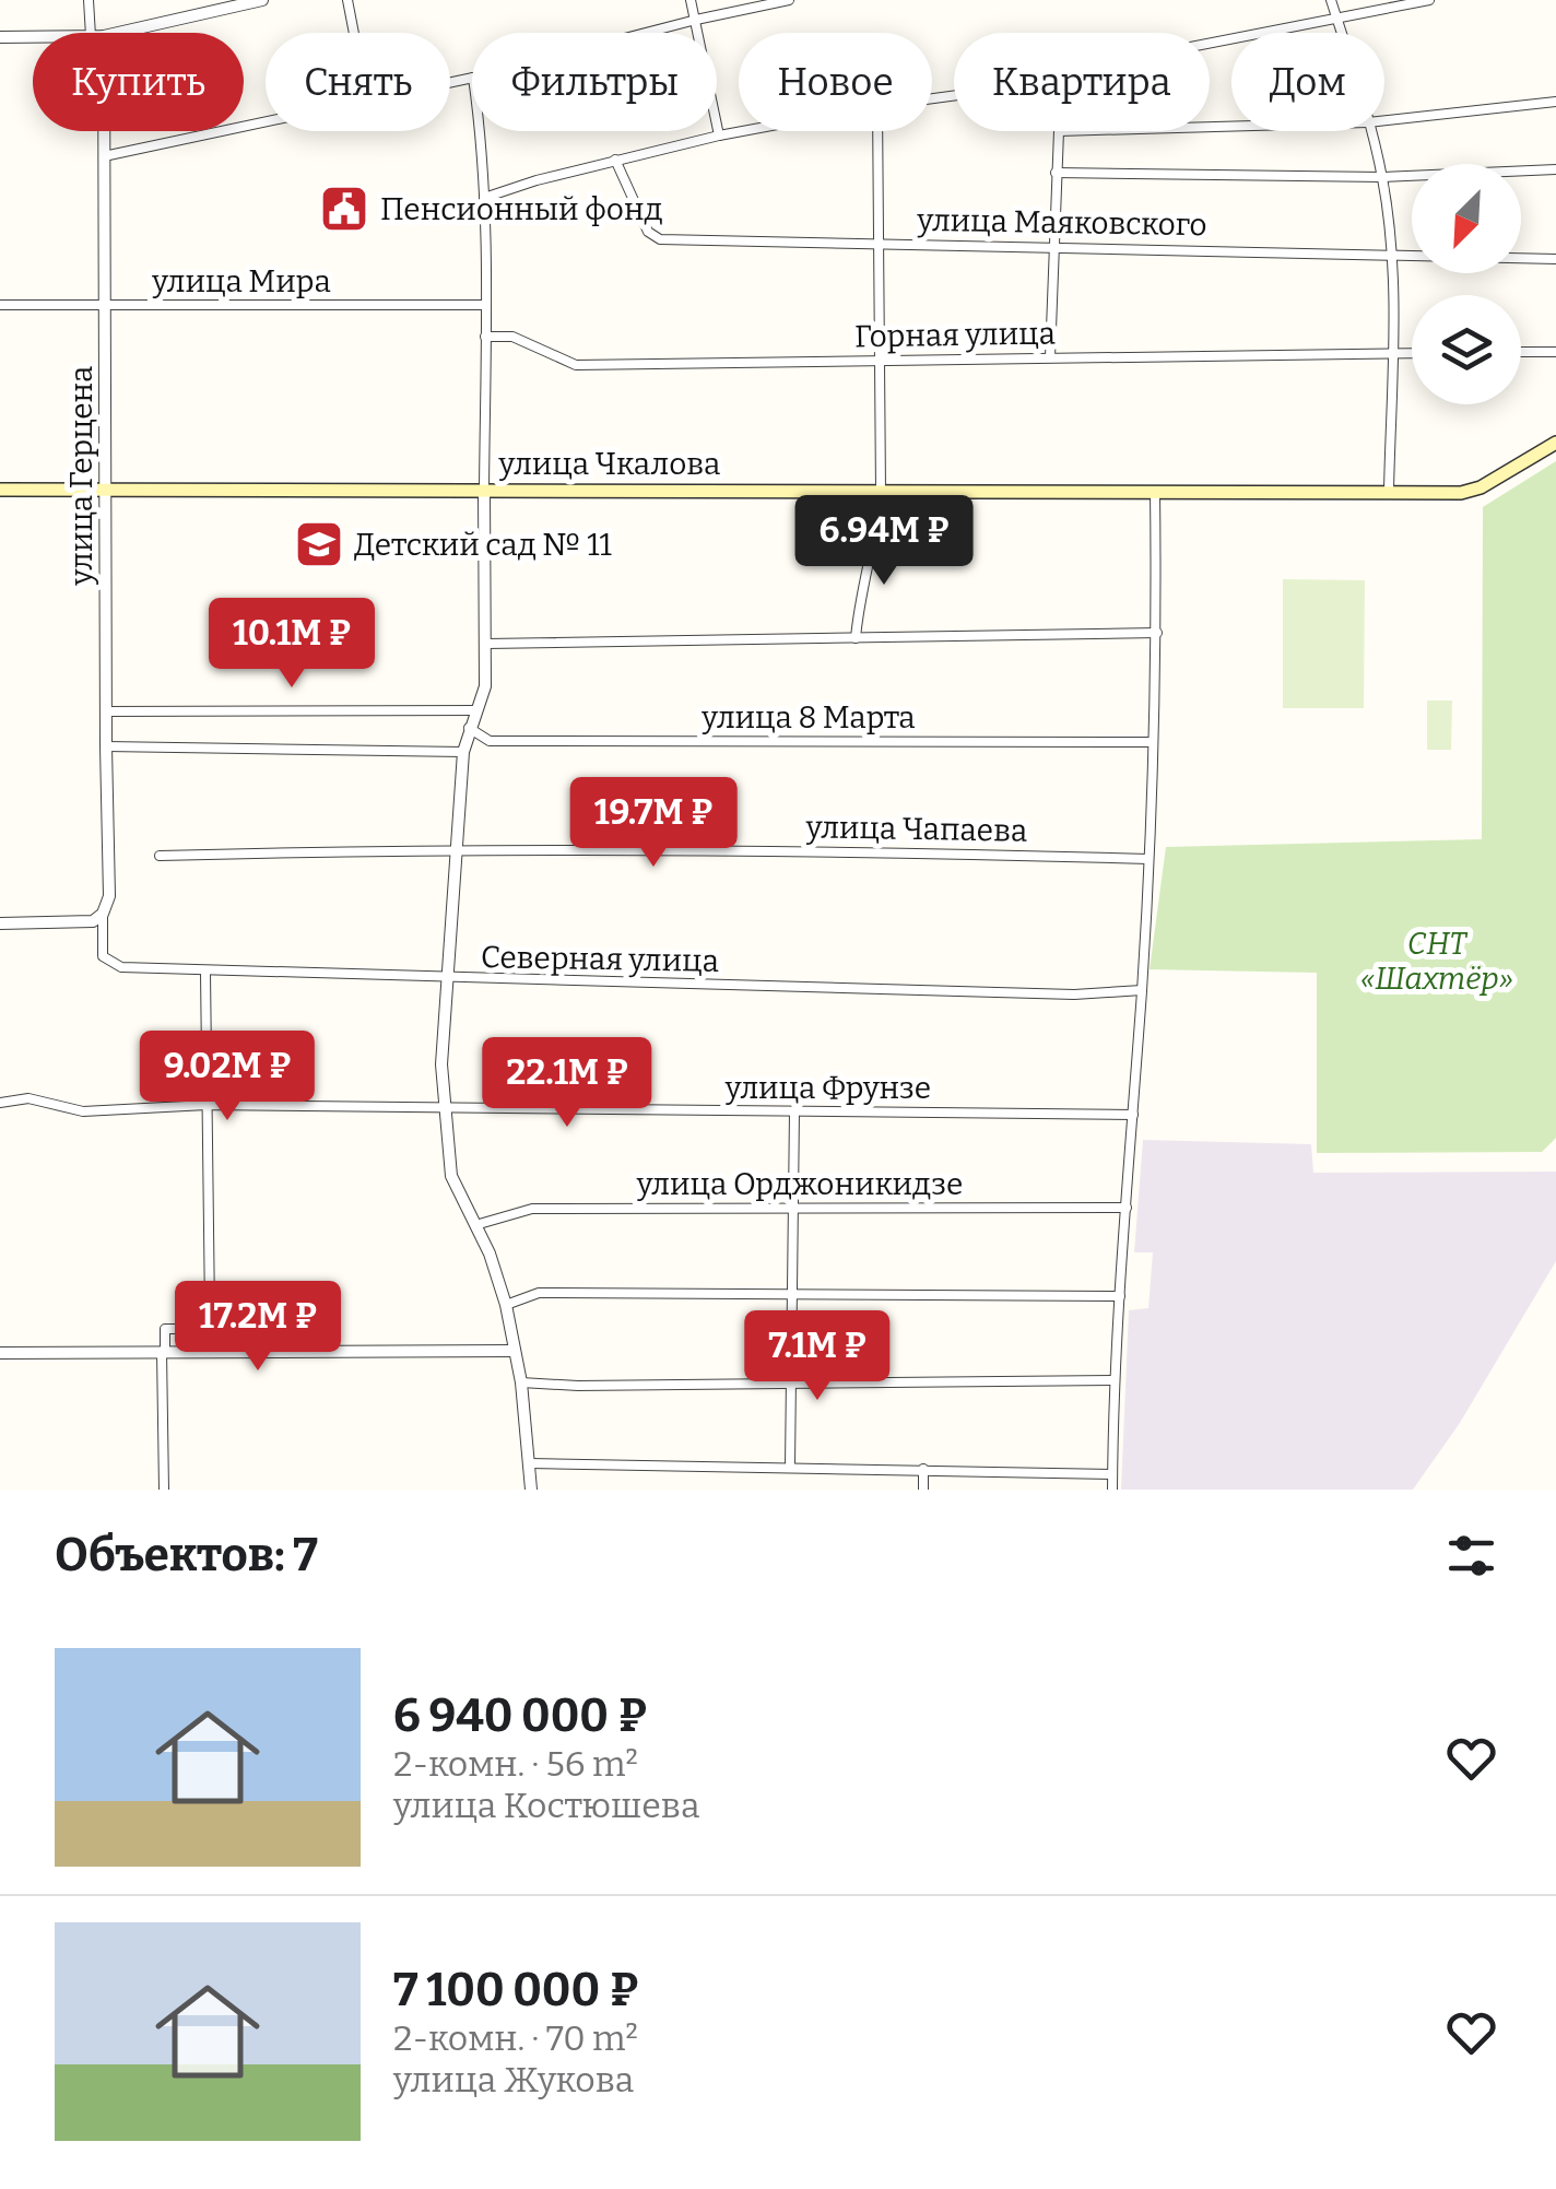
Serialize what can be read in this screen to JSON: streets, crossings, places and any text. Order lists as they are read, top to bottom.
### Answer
{
  "streets": {
    "main road": ["улица Чкалова"],
    "street": [
      "улица Маяковского",
      "улица Мира",
      "Горная улица",
      "улица Герцена",
      "улица 8 Марта",
      "улица Чапаева",
      "Северная улица",
      "улица Фрунзе",
      "улица Орджоникидзе"
    ]
  },
  "crossings": [
    ["улица Мира", "улица Герцена"],
    ["улица Чкалова", "улица Герцена"],
    ["улица Герцена", "Северная улица"]
  ],
  "parks": ["СНТ «Шахтёр»"],
  "places": {
    "public building": ["Пенсионный фонд"],
    "school or university": ["Детский сад № 11"]
  },
  "north": "bottom left",
  "page": {
    "chip": [
      "Купить",
      "Снять",
      "Фильтры",
      "Новое",
      "Квартира",
      "Дом"
    ],
    "price": [
      "6.94M ₽",
      "10.1M ₽",
      "19.7M ₽",
      "9.02M ₽",
      "22.1M ₽",
      "17.2M ₽",
      "7.1M ₽"
    ],
    "heading": "Объектов: 7",
    "list": [
      {
        "name": "6 940 000 ₽",
        "note": "2-комн. · 56 m² · улица Костюшева"
      },
      {
        "name": "7 100 000 ₽",
        "note": "2-комн. · 70 m² · улица Жукова"
      }
    ]
  }
}
